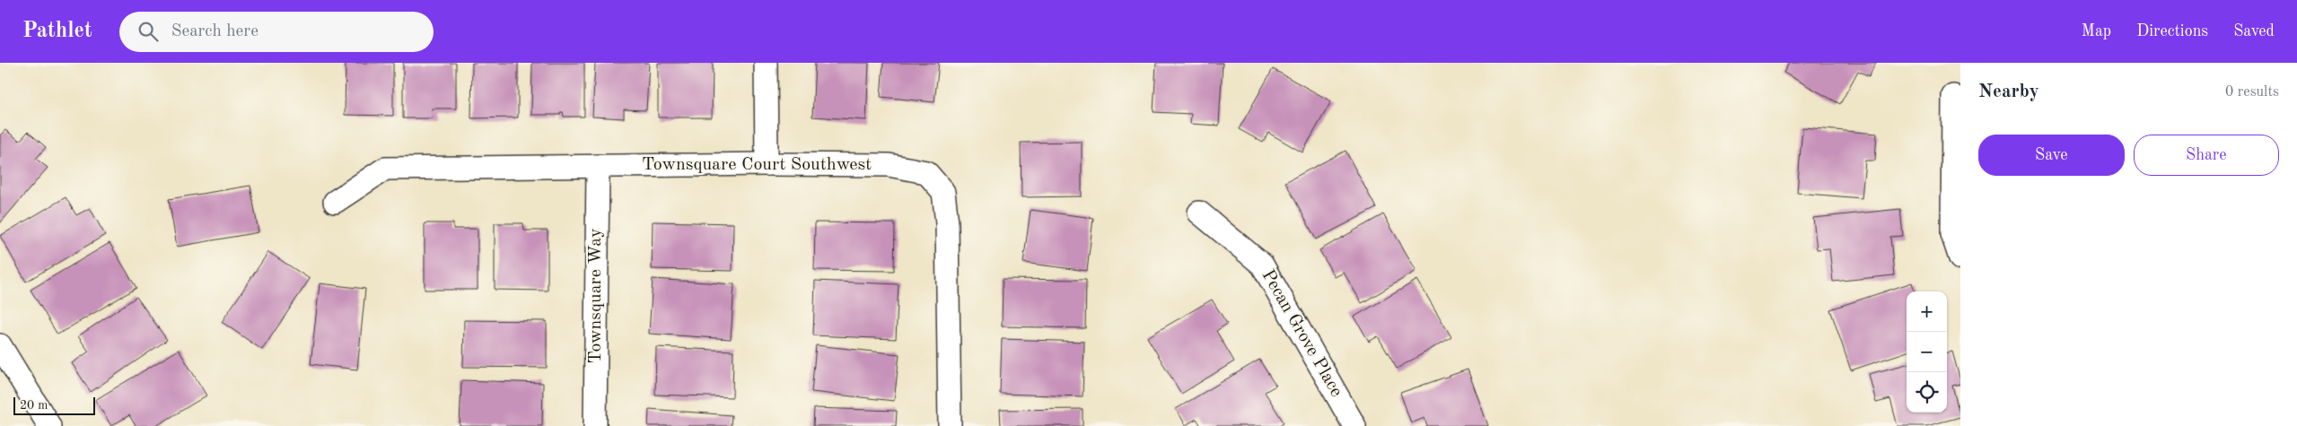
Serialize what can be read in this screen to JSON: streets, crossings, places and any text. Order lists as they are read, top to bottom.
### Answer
{
  "streets": {
    "street": ["Townsquare Court Southwest", "Townsquare Way", "Pecan Grove Place"]
  },
  "crossings": [
    ["Townsquare Court Southwest", "Townsquare Way"]
  ],
  "scale_bar": "20 m",
  "page": {
    "header": "Pathlet",
    "search": "Search here",
    "nav": ["Map", "Directions", "Saved"],
    "heading": ["Nearby", "0 results"],
    "buttons": ["Save", "Share"],
    "map_buttons": ["+", "−"],
    "scale": "20 m"
  }
}
